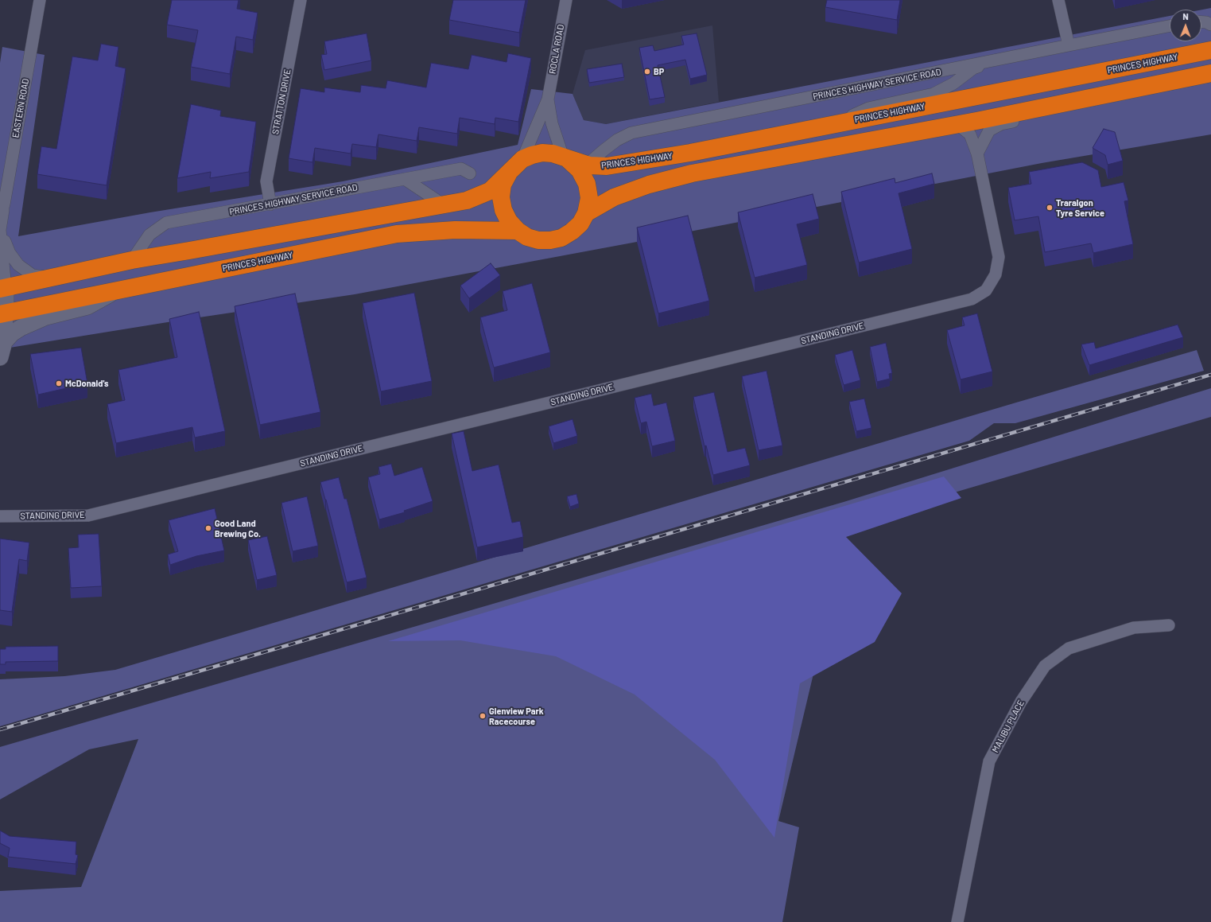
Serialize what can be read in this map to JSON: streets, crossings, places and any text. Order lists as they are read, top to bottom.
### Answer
{
  "streets": {
    "highway": ["PRINCES HIGHWAY"],
    "street": [
      "ROCLA ROAD",
      "PRINCES HIGHWAY SERVICE ROAD",
      "STRATTON DRIVE",
      "EASTERN ROAD",
      "STANDING DRIVE",
      "MALIBU PLACE"
    ]
  },
  "crossings": [
    ["ROCLA ROAD", "PRINCES HIGHWAY"],
    ["PRINCES HIGHWAY", "PRINCES HIGHWAY SERVICE ROAD"],
    ["PRINCES HIGHWAY", "STANDING DRIVE"],
    ["PRINCES HIGHWAY SERVICE ROAD", "STRATTON DRIVE"]
  ],
  "places": [
    "BP",
    "Traralgon Tyre Service",
    "McDonald's",
    "Good Land Brewing Co.",
    "Glenview Park Racecourse"
  ],
  "north": "top"
}
